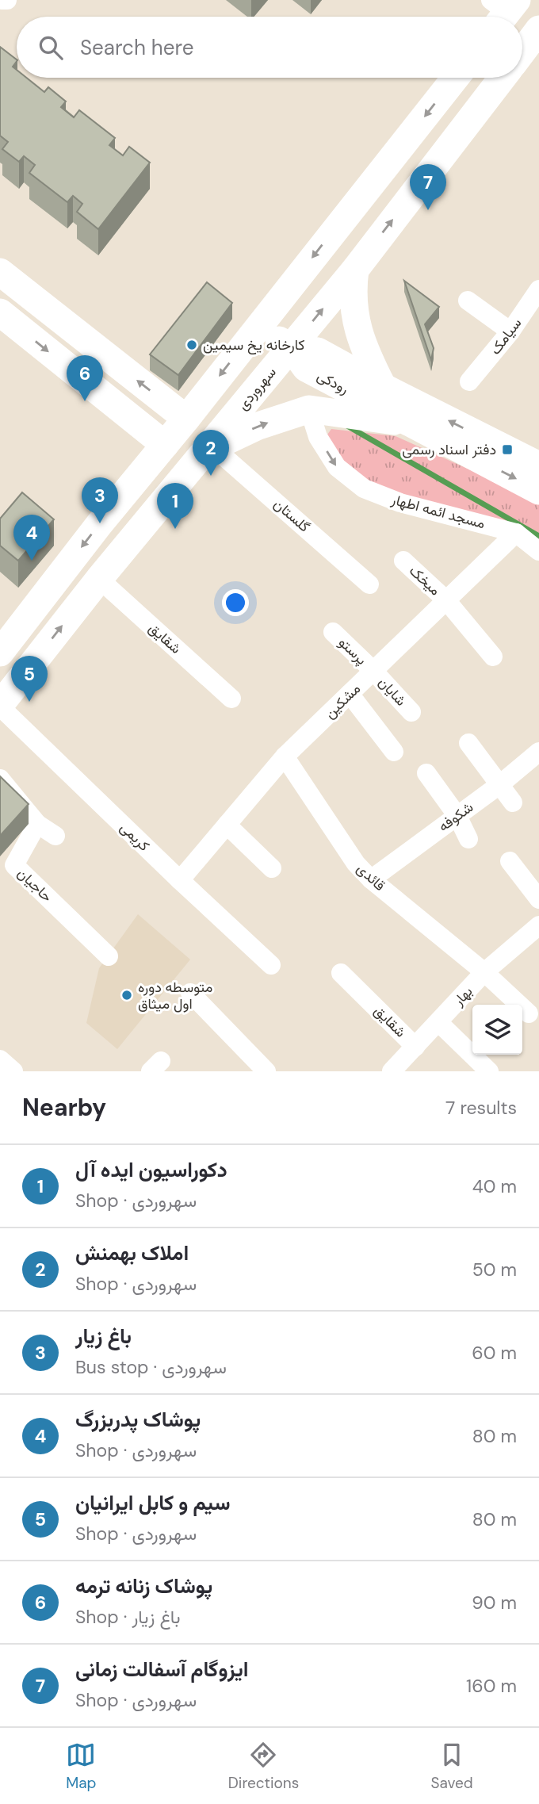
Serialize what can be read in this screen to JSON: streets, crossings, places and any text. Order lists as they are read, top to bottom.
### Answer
{
  "streets": {
    "main road": ["رودکی", "سهروردی"],
    "street": [
      "سیامک",
      "مسجد ائمه اطهار",
      "گلستان",
      "میخک",
      "شقایق",
      "پرستو",
      "شایان",
      "مشکین",
      "شکوفه",
      "کریمی",
      "قائدی",
      "حاجیان",
      "بهار"
    ]
  },
  "crossings": [
    ["رودکی", "سهروردی"],
    ["سهروردی", "گلستان"],
    ["سهروردی", "شقایق"],
    ["سهروردی", "کریمی"],
    ["مسجد ائمه اطهار", "مشکین"],
    ["میخک", "مشکین"],
    ["شقایق", "بهار"],
    ["پرستو", "شایان"],
    ["پرستو", "مشکین"],
    ["شایان", "مشکین"],
    ["مشکین", "کریمی"],
    ["مشکین", "قائدی"],
    ["شکوفه", "قائدی"],
    ["قائدی", "بهار"]
  ],
  "one_way": ["مسجد ائمه اطهار"],
  "places": {
    "other": ["کارخانه یخ سیمین", "متوسطه دوره اول میثاق"],
    "transit": ["دفتر اسناد رسمی"]
  },
  "page": {
    "search": "Search here",
    "pins": [
      "7",
      "6",
      "2",
      "3",
      "1",
      "4",
      "5"
    ],
    "heading": ["Nearby", "7 results"],
    "list": [
      {
        "mark": "1",
        "name": "دکوراسیون ایده آل",
        "note": "Shop · سهروردی",
        "value": "40 m"
      },
      {
        "mark": "2",
        "name": "املاک بهمنش",
        "note": "Shop · سهروردی",
        "value": "50 m"
      },
      {
        "mark": "3",
        "name": "باغ زیار",
        "note": "Bus stop · سهروردی",
        "value": "60 m"
      },
      {
        "mark": "4",
        "name": "پوشاک پدربزرگ",
        "note": "Shop · سهروردی",
        "value": "80 m"
      },
      {
        "mark": "5",
        "name": "سیم و کابل ایرانیان",
        "note": "Shop · سهروردی",
        "value": "80 m"
      },
      {
        "mark": "6",
        "name": "پوشاک زنانه ترمه",
        "note": "Shop · باغ زیار",
        "value": "90 m"
      },
      {
        "mark": "7",
        "name": "ایزوگام آسفالت زمانی",
        "note": "Shop · سهروردی",
        "value": "160 m"
      }
    ],
    "nav": ["Map", "Directions", "Saved"]
  }
}
